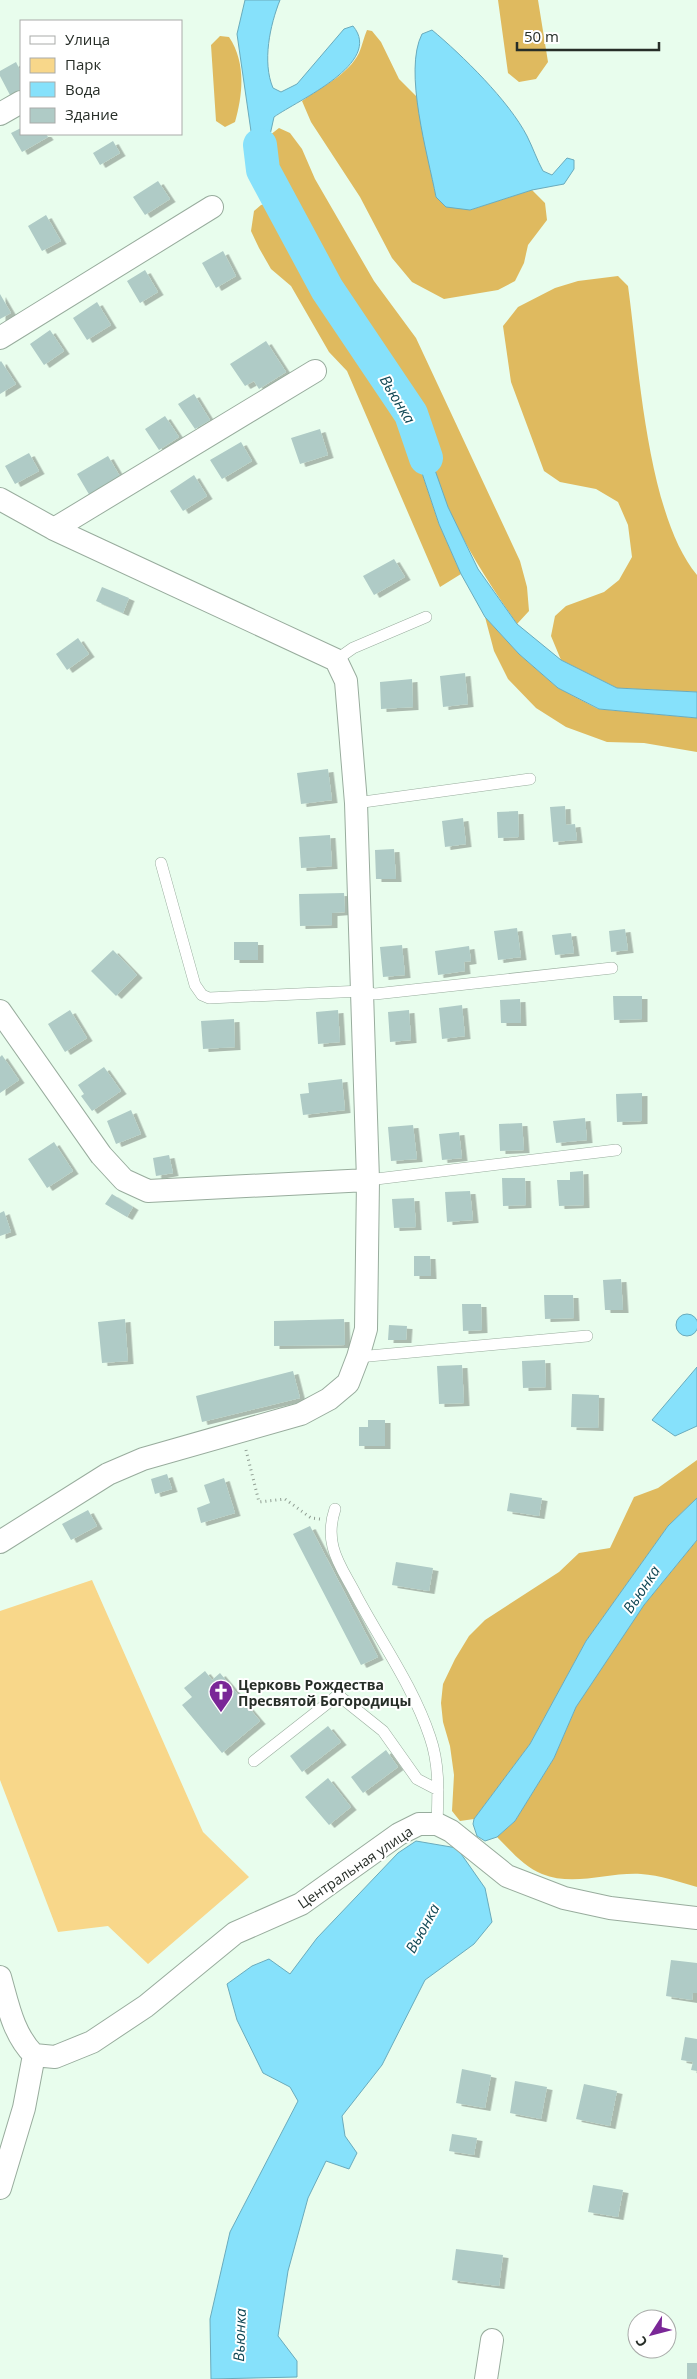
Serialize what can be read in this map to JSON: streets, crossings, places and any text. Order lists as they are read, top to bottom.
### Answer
{
  "streets": {
    "street": ["Центральная улица"]
  },
  "water": ["Вьюнка"],
  "places": {
    "church": ["Церковь Рождества Пресвятой Богородицы"]
  },
  "legend": [
    "Улица",
    "Парк",
    "Вода",
    "Здание"
  ],
  "scale_bar": "50 m",
  "north": "bottom left"
}
